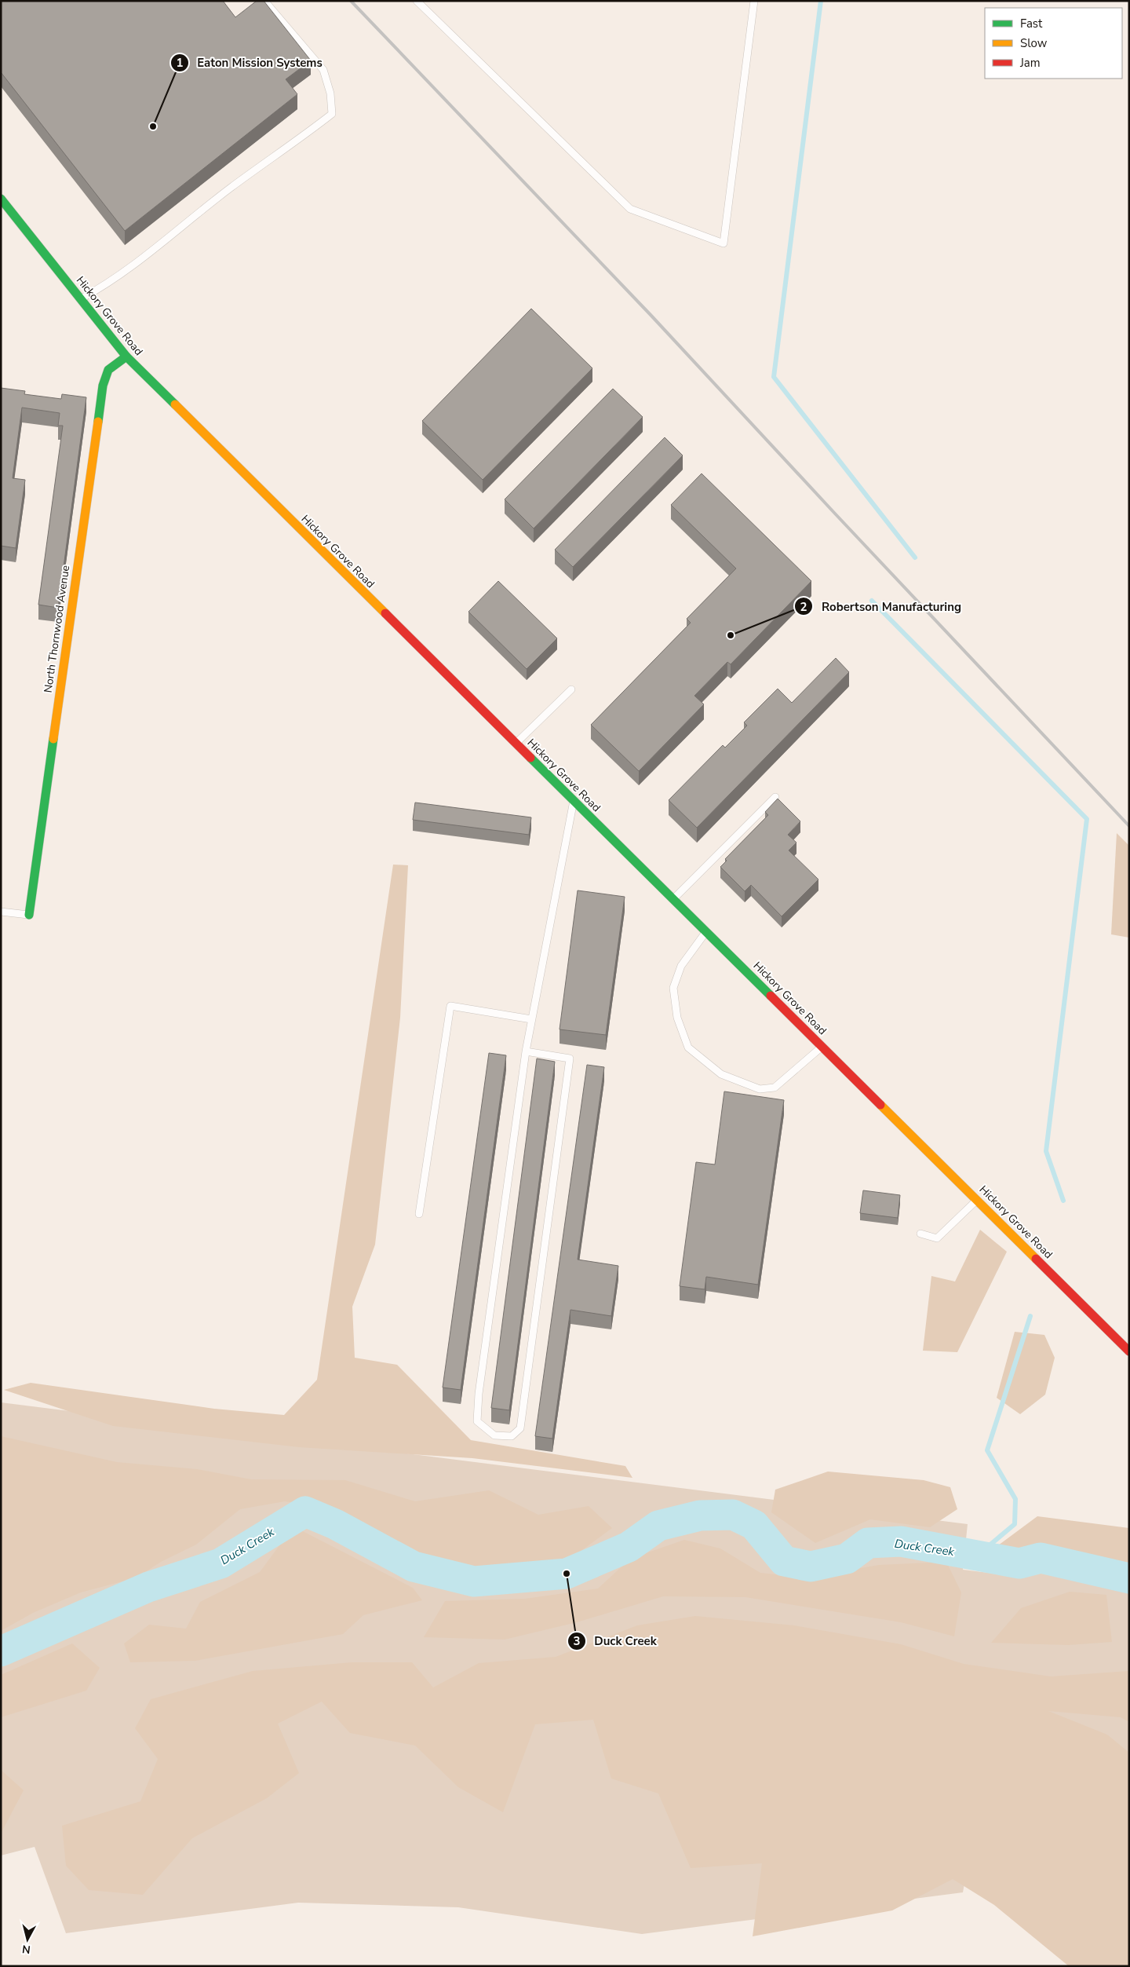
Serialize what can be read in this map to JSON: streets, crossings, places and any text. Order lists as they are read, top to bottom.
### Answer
{
  "streets": {
    "main road": ["Hickory Grove Road", "North Thornwood Avenue"]
  },
  "crossings": [
    ["Hickory Grove Road", "North Thornwood Avenue"]
  ],
  "water": ["Duck Creek"],
  "places": ["Eaton Mission Systems", "Robertson Manufacturing", "Duck Creek"],
  "legend": ["Fast", "Slow", "Jam"],
  "north": "bottom"
}
